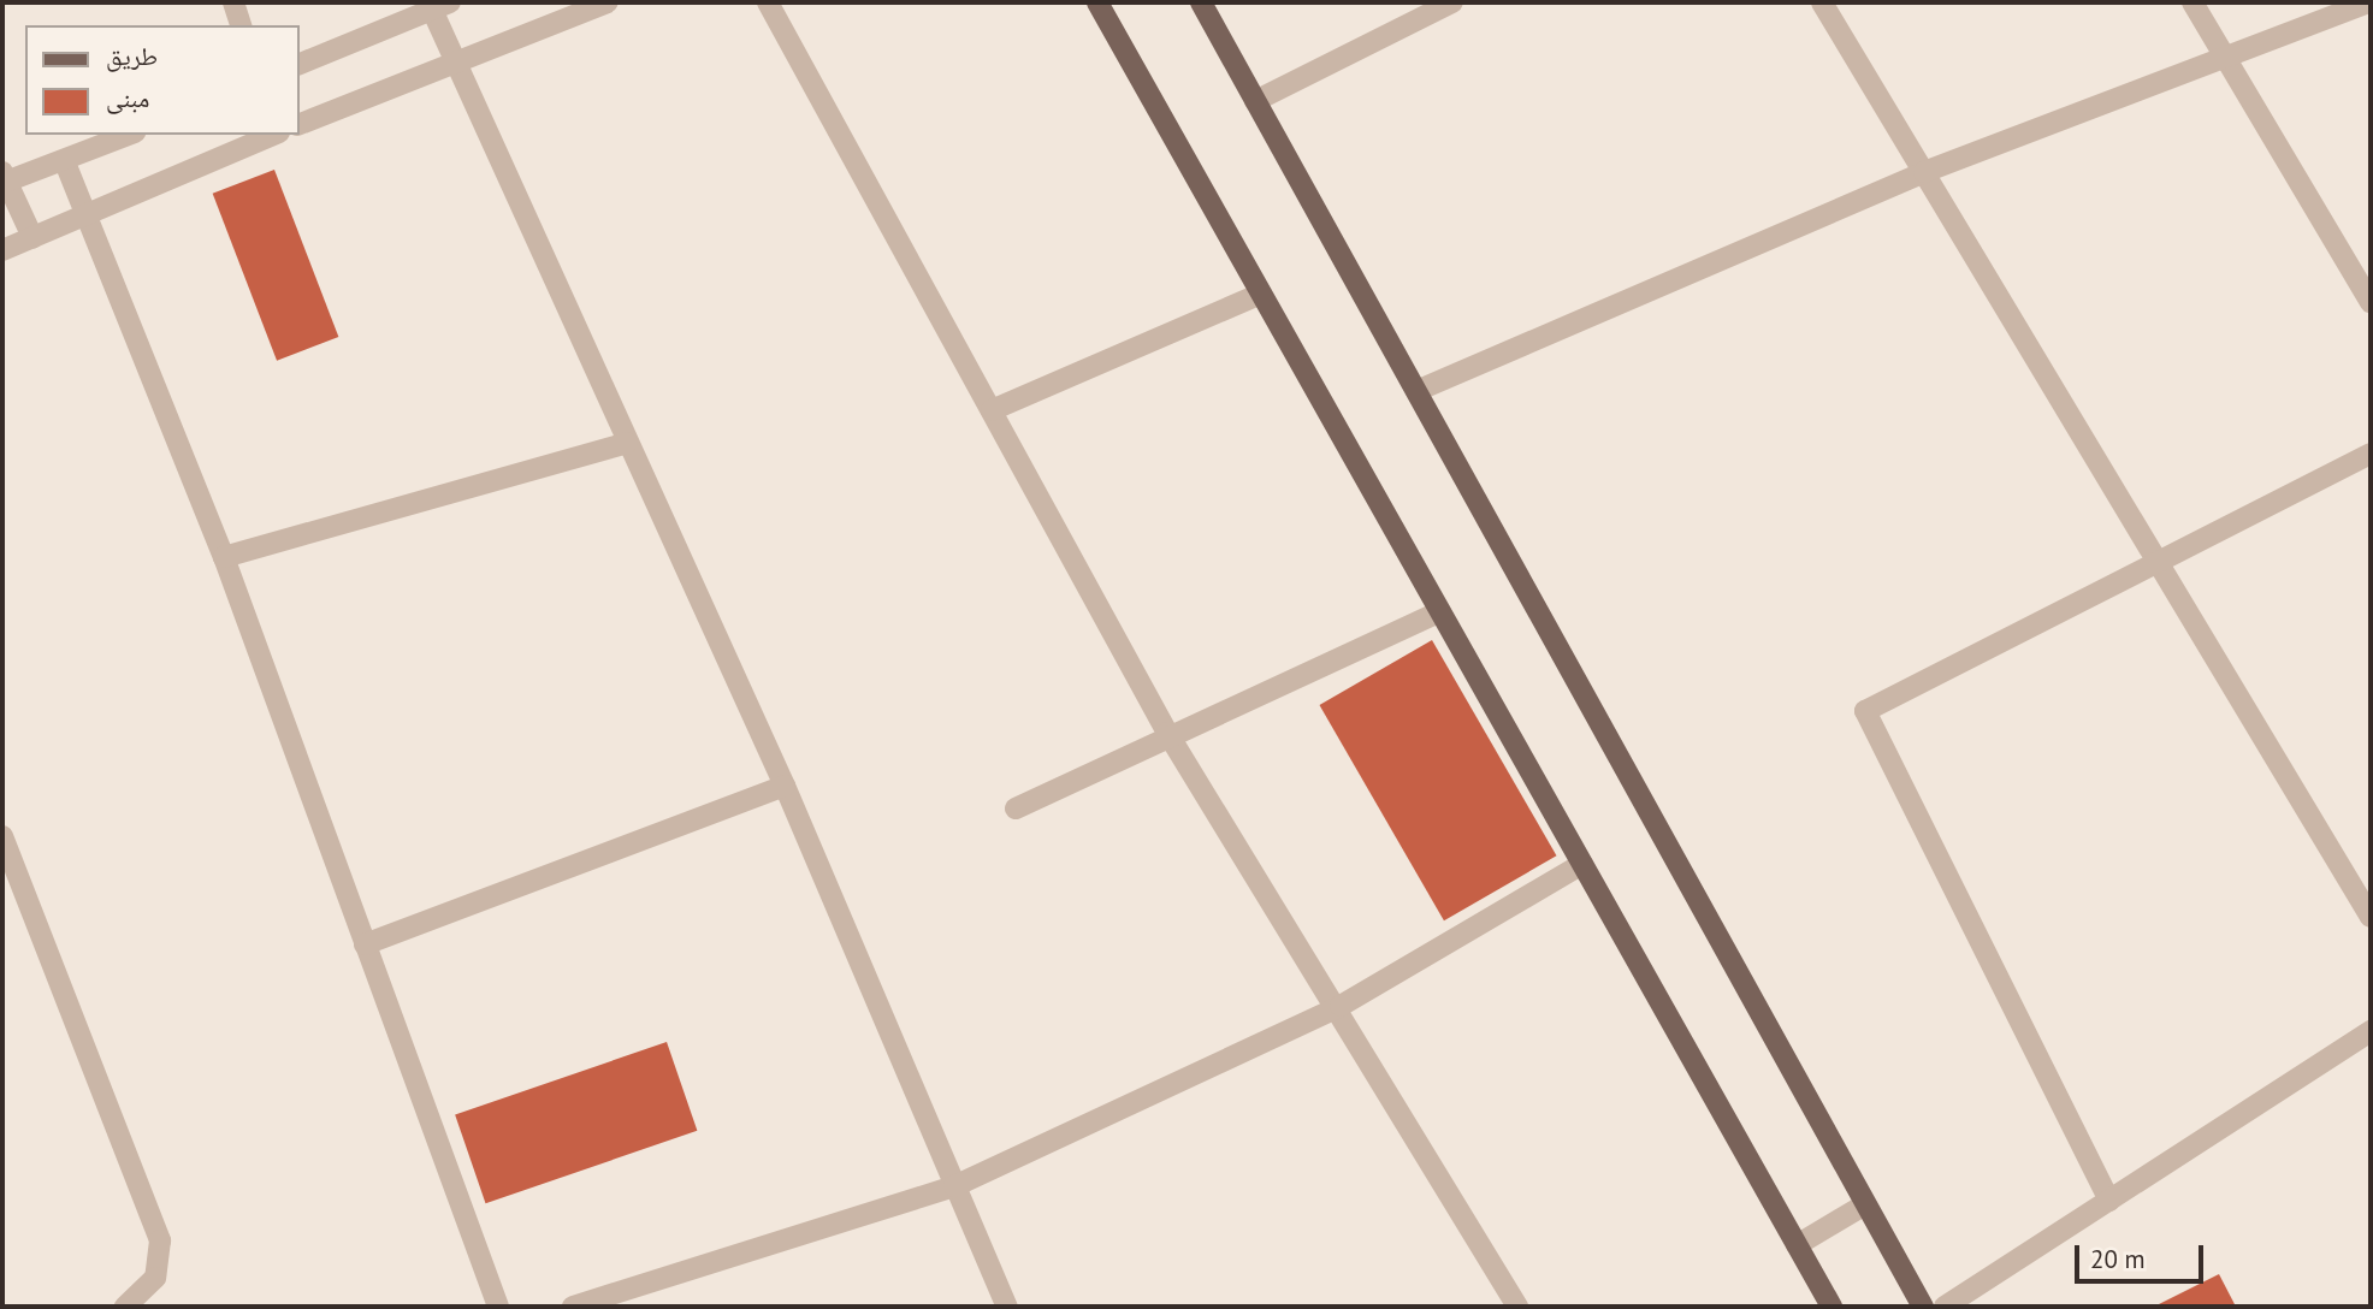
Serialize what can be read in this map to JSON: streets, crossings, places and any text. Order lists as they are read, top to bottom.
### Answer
{
  "legend": ["طريق", "مبنى"],
  "scale_bar": "20 m"
}
